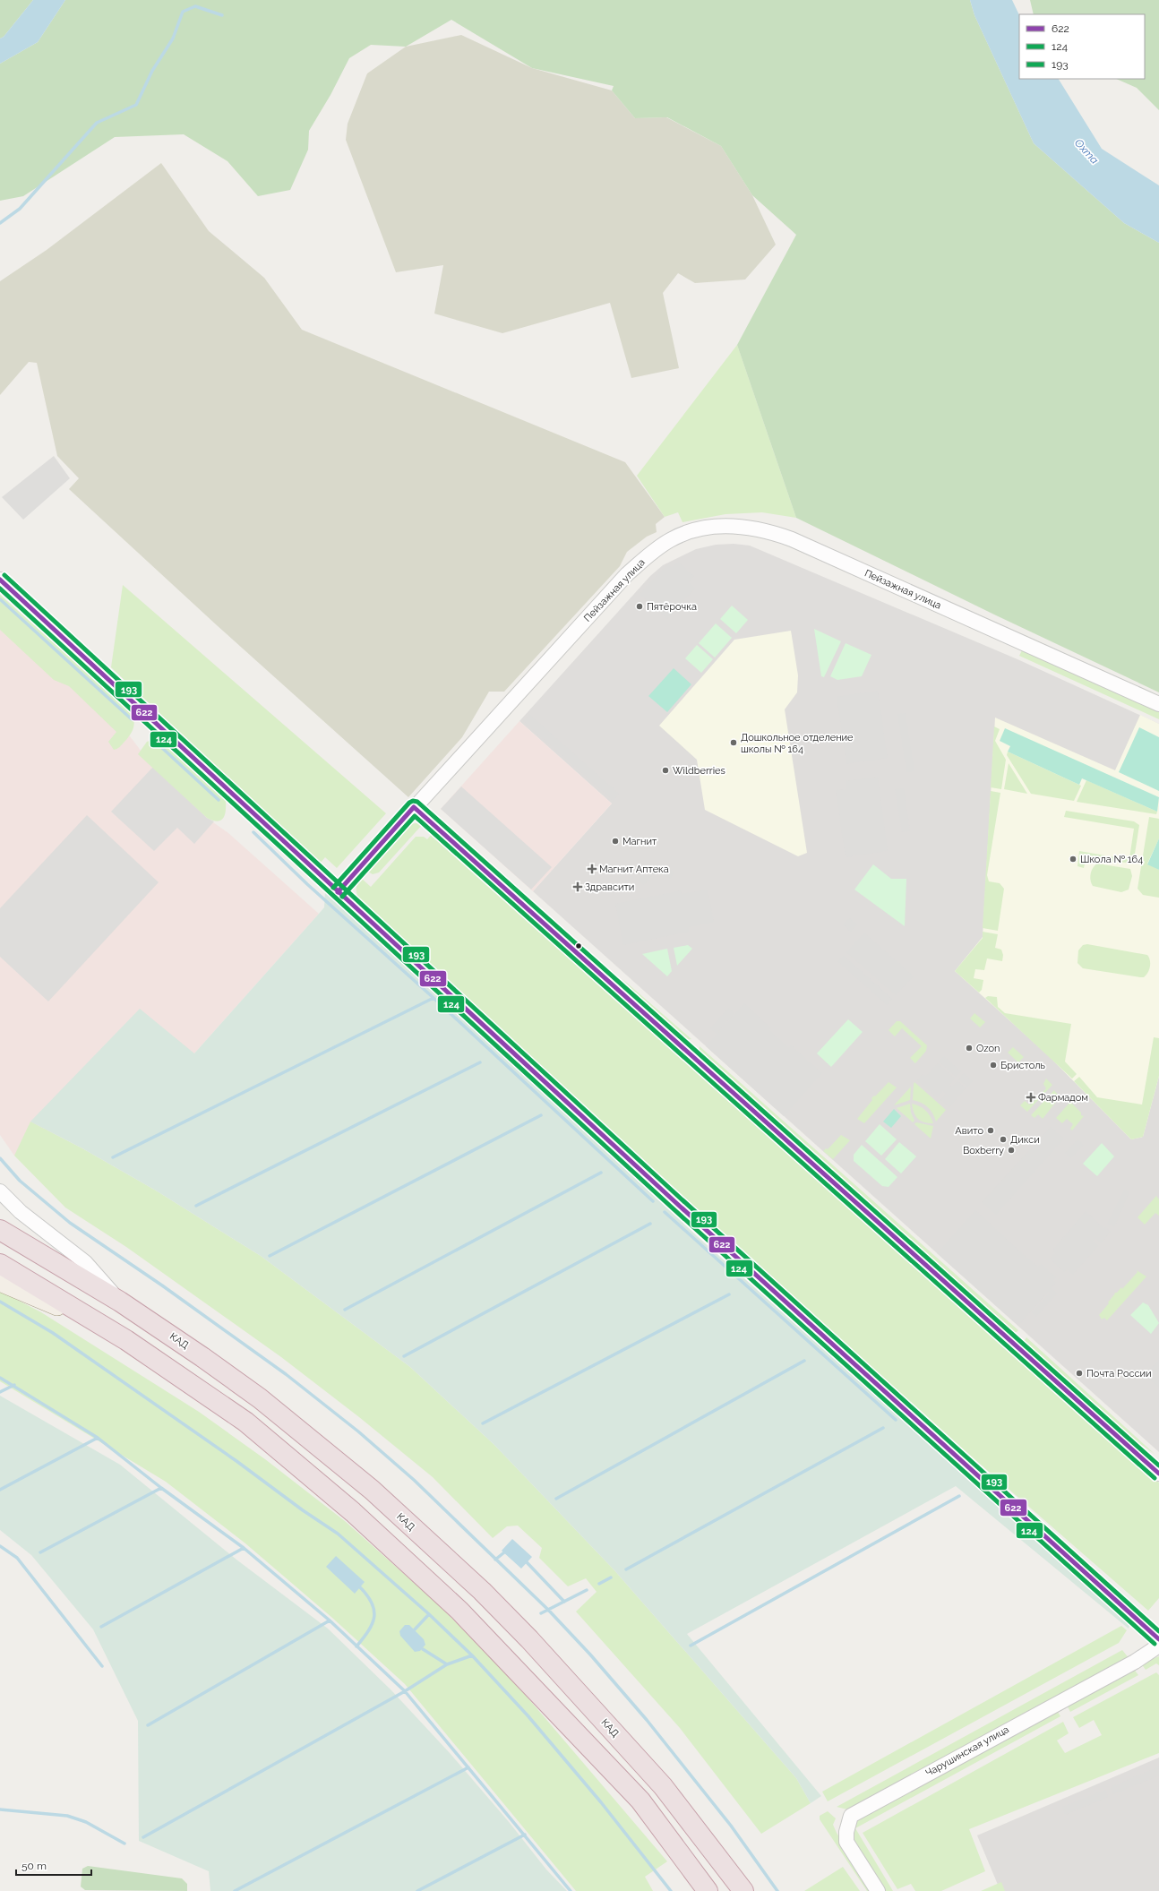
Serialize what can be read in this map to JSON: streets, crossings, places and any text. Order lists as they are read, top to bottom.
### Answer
{
  "streets": {
    "highway": ["КАД"],
    "street": ["Пейзажная улица", "Чарушинская улица"]
  },
  "water": ["Охта"],
  "places": {
    "other": [
      "Пятёрочка",
      "Дошкольное отделение школы № 164",
      "Wildberries",
      "Магнит",
      "Школа № 164",
      "Ozon",
      "Бристоль",
      "Авито",
      "Дикси",
      "Boxberry",
      "Почта России"
    ],
    "health": ["Магнит Аптека", "Здравсити", "Фармадом"]
  },
  "lines": ["transit line 193", "transit line 622", "transit line 124"],
  "legend": ["622", "124", "193"],
  "scale_bar": "50 m"
}
